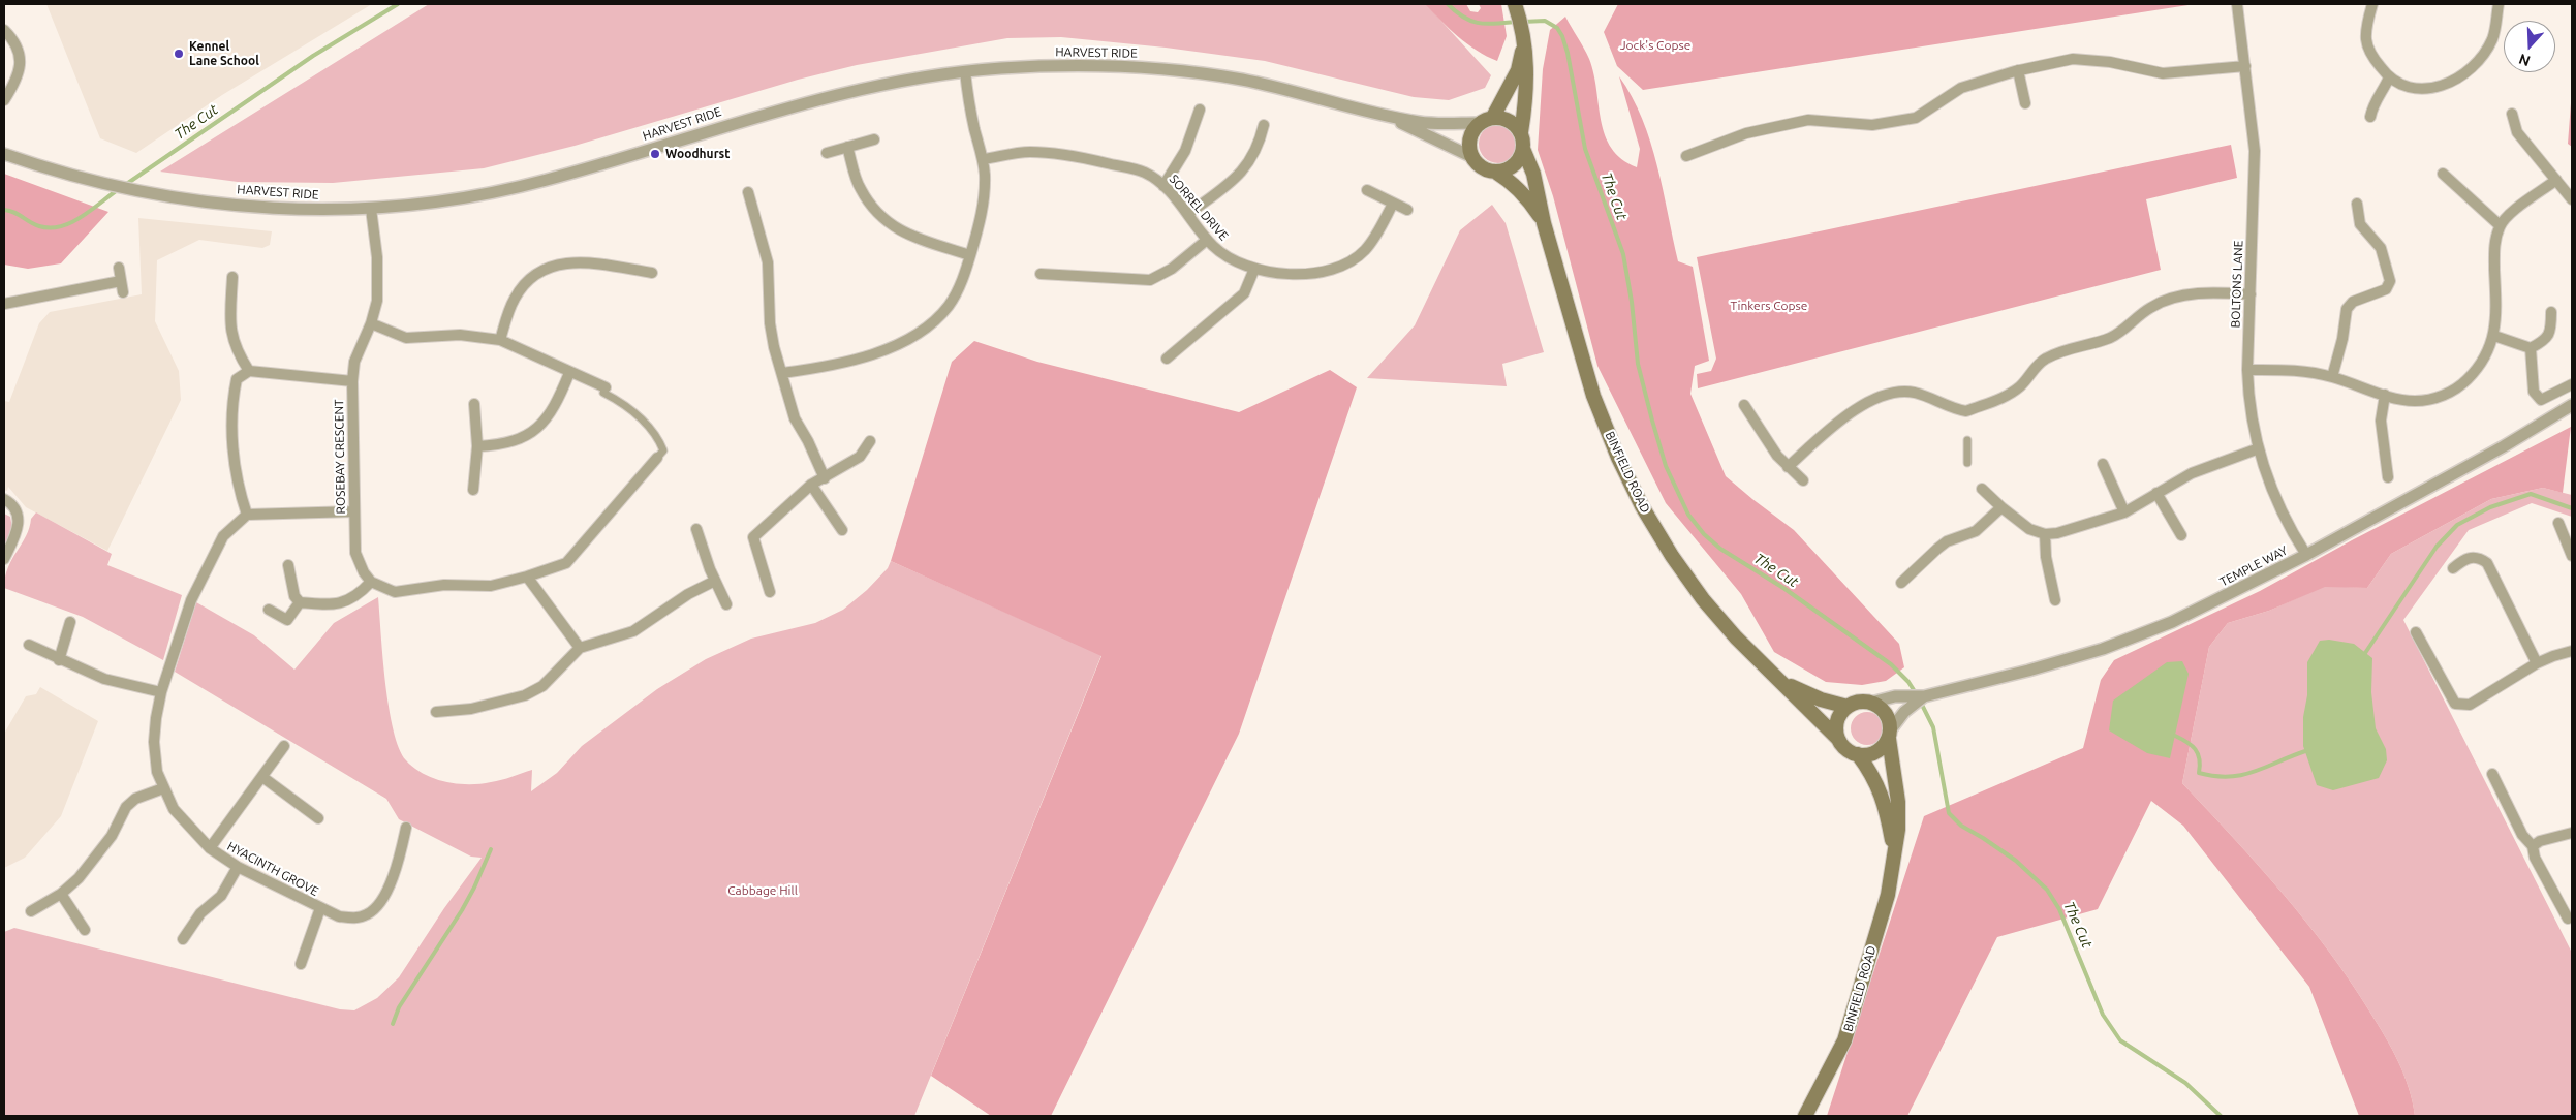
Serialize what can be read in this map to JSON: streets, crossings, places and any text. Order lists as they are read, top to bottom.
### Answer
{
  "streets": {
    "main road": ["BINFIELD ROAD"],
    "street": [
      "HARVEST RIDE",
      "SORREL DRIVE",
      "BOLTONS LANE",
      "ROSEBAY CRESCENT",
      "TEMPLE WAY",
      "HYACINTH GROVE"
    ]
  },
  "crossings": [
    ["HARVEST RIDE", "ROSEBAY CRESCENT"],
    ["HARVEST RIDE", "BINFIELD ROAD"],
    ["BOLTONS LANE", "TEMPLE WAY"],
    ["BINFIELD ROAD", "TEMPLE WAY"]
  ],
  "water": ["The Cut"],
  "parks": ["Jock's Copse", "Tinkers Copse", "Cabbage Hill"],
  "places": ["Kennel Lane School", "Woodhurst"],
  "north": "bottom"
}
